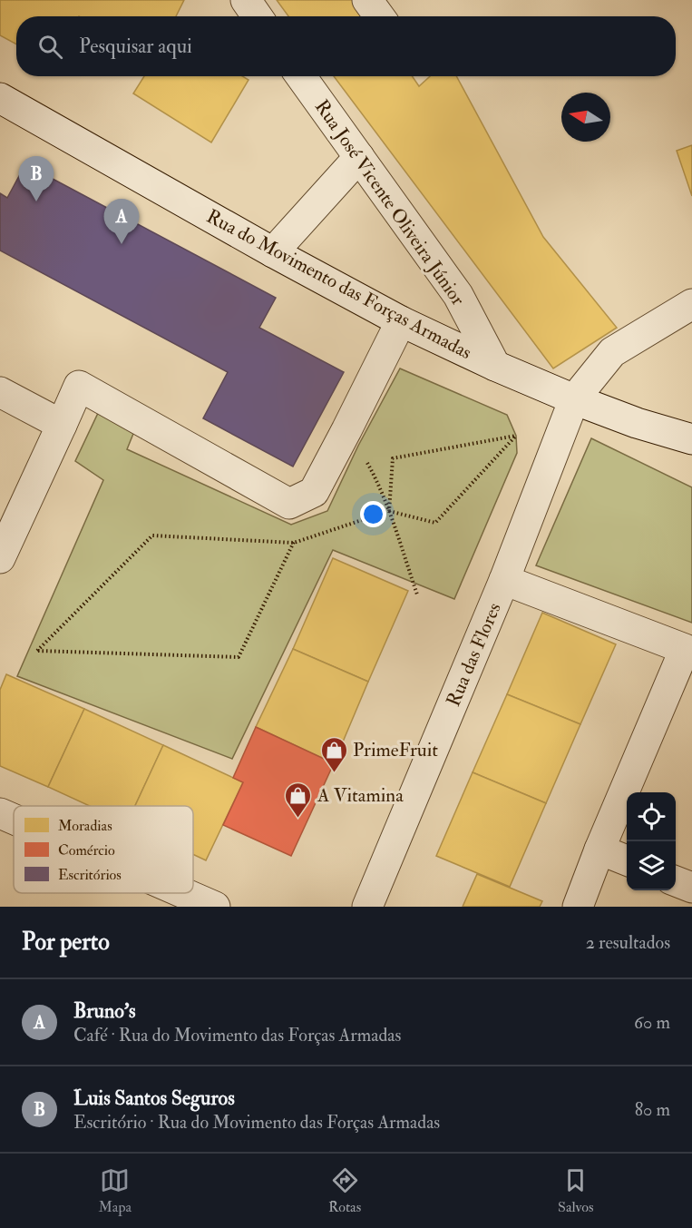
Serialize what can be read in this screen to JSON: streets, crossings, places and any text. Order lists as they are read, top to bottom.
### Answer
{
  "streets": {
    "street": ["Rua José Vicente Oliveira Júnior", "Rua do Movimento das Forças Armadas", "Rua das Flores"]
  },
  "crossings": [
    ["Rua José Vicente Oliveira Júnior", "Rua do Movimento das Forças Armadas"],
    ["Rua do Movimento das Forças Armadas", "Rua das Flores"]
  ],
  "places": {
    "shop": ["PrimeFruit", "A Vitamina"]
  },
  "legend": ["Moradias", "Comércio", "Escritórios"],
  "north": "left",
  "page": {
    "search": "Pesquisar aqui",
    "pins": ["B", "A"],
    "heading": ["Por perto", "2 resultados"],
    "list": [
      {
        "mark": "A",
        "name": "Bruno's",
        "note": "Café · Rua do Movimento das Forças Armadas",
        "value": "60 m"
      },
      {
        "mark": "B",
        "name": "Luis Santos Seguros",
        "note": "Escritório · Rua do Movimento das Forças Armadas",
        "value": "80 m"
      }
    ],
    "nav": ["Mapa", "Rotas", "Salvos"]
  }
}
